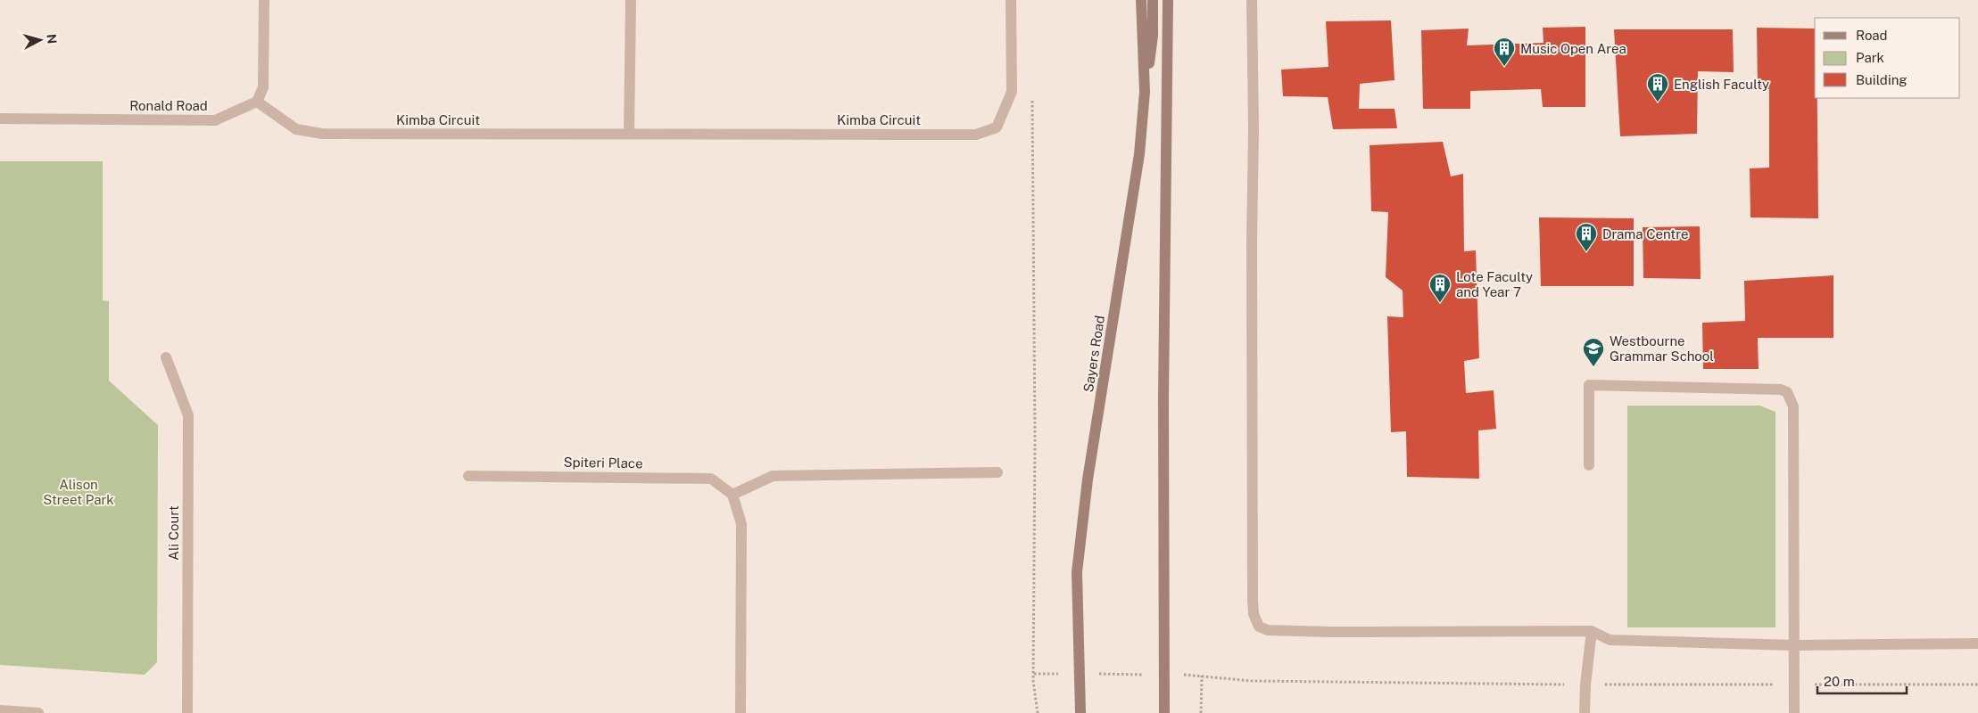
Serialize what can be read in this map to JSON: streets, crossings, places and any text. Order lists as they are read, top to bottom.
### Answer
{
  "streets": {
    "main road": ["Sayers Road"],
    "street": [
      "Ronald Road",
      "Kimba Circuit",
      "Spiteri Place",
      "Ali Court"
    ]
  },
  "crossings": [
    ["Ronald Road", "Kimba Circuit"]
  ],
  "parks": ["Alison Street Park"],
  "places": {
    "building": [
      "Music Open Area",
      "English Faculty",
      "Drama Centre",
      "Lote Faculty and Year 7"
    ],
    "school or university": ["Westbourne Grammar School"]
  },
  "legend": ["Road", "Park", "Building"],
  "scale_bar": "20 m",
  "north": "right"
}
